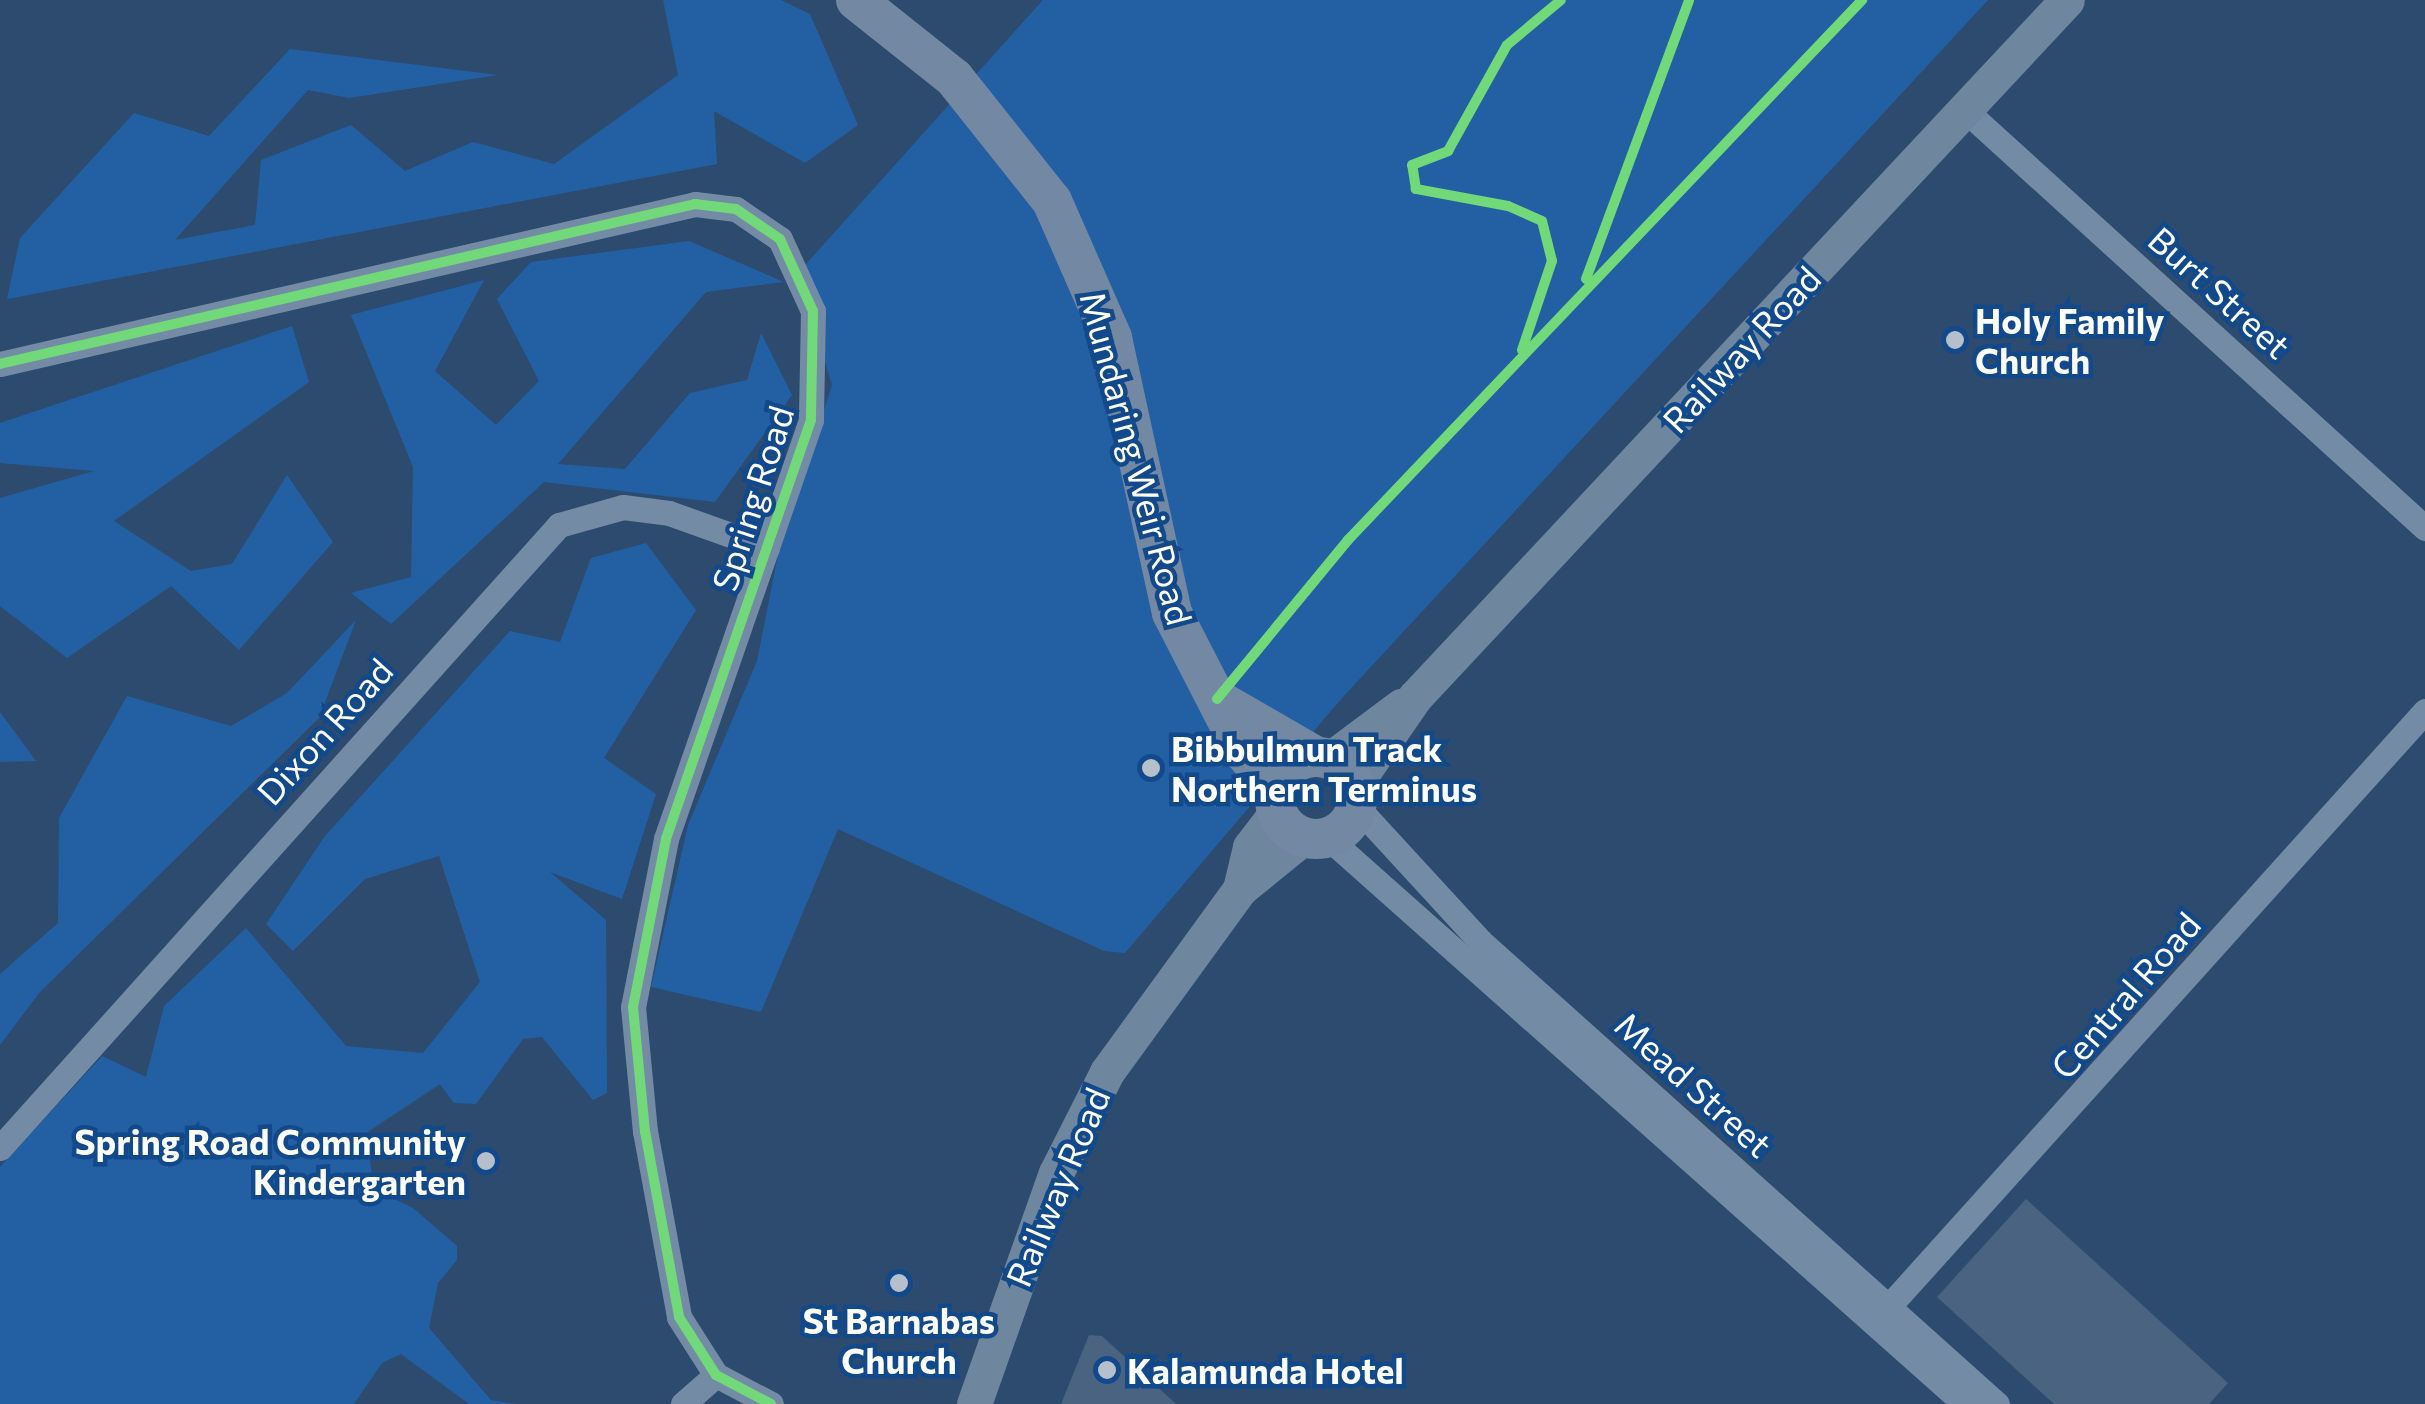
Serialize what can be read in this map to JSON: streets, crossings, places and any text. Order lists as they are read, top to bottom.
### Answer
{
  "streets": {
    "main road": ["Mundaring Weir Road"],
    "street": [
      "Burt Street",
      "Railway Road",
      "Spring Road",
      "Dixon Road",
      "Central Road",
      "Mead Street"
    ]
  },
  "crossings": [
    ["Burt Street", "Railway Road"],
    ["Railway Road", "Mundaring Weir Road"],
    ["Railway Road", "Mead Street"],
    ["Mundaring Weir Road", "Mead Street"],
    ["Spring Road", "Dixon Road"],
    ["Central Road", "Mead Street"]
  ],
  "places": [
    "Holy Family Church",
    "Bibbulmun Track Northern Terminus",
    "Spring Road Community Kindergarten",
    "St Barnabas Church",
    "Kalamunda Hotel"
  ]
}
